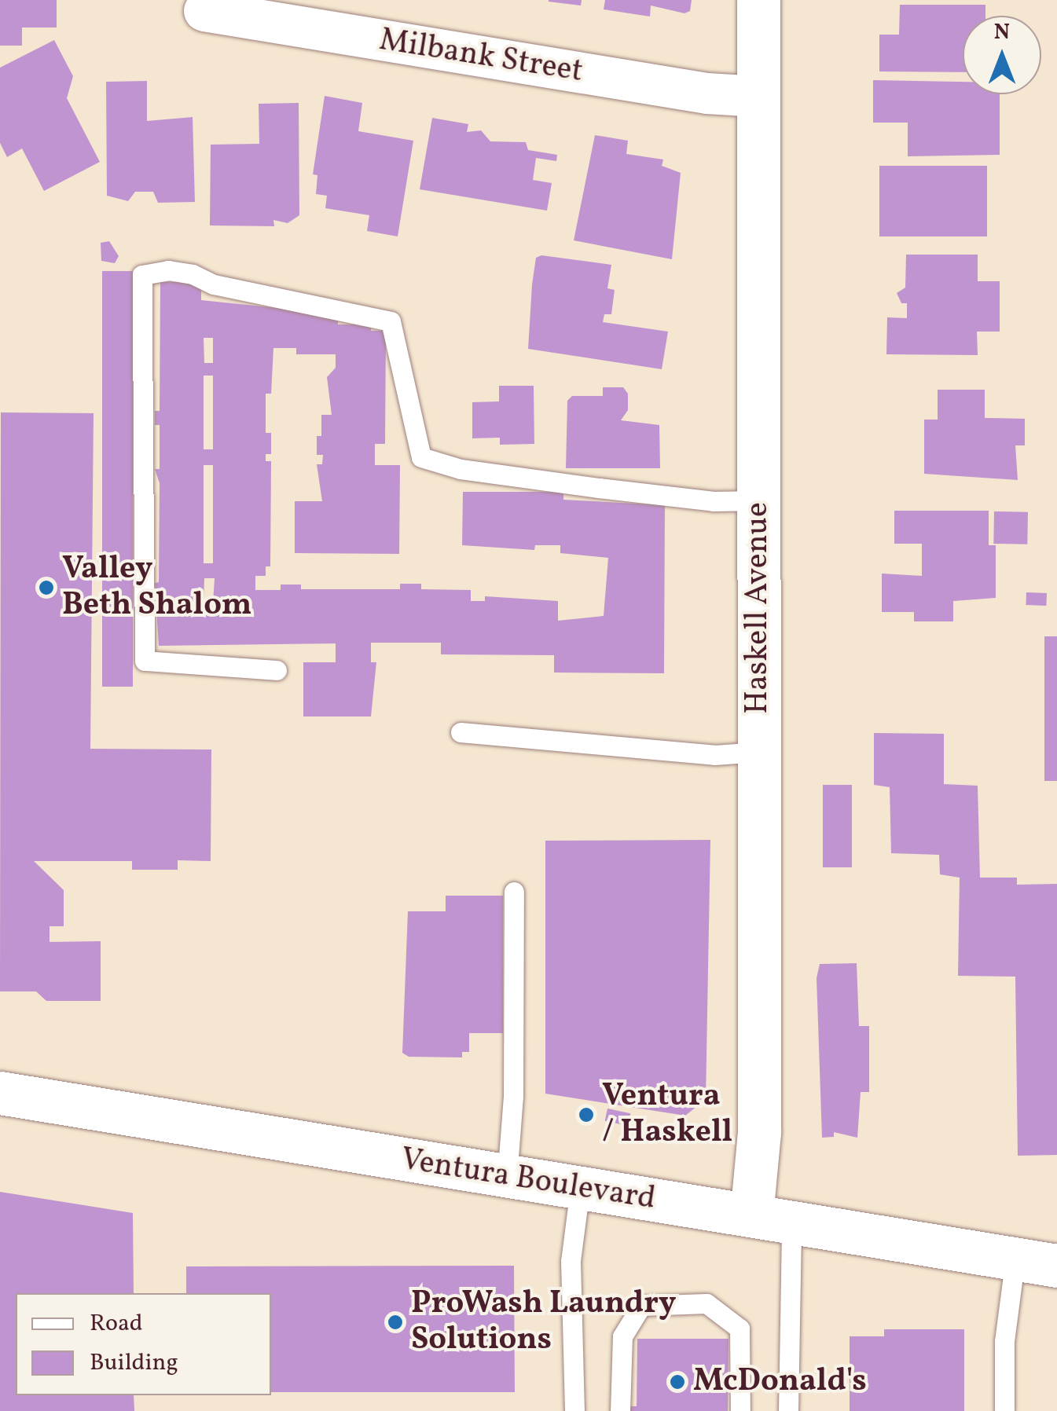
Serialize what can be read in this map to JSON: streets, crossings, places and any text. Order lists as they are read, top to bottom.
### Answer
{
  "streets": {
    "street": ["Milbank Street", "Haskell Avenue", "Ventura Boulevard"]
  },
  "crossings": [
    ["Milbank Street", "Haskell Avenue"],
    ["Haskell Avenue", "Ventura Boulevard"]
  ],
  "places": [
    "Valley Beth Shalom",
    "Ventura / Haskell",
    "ProWash Laundry Solutions",
    "McDonald's"
  ],
  "legend": ["Road", "Building"],
  "north": "top"
}
